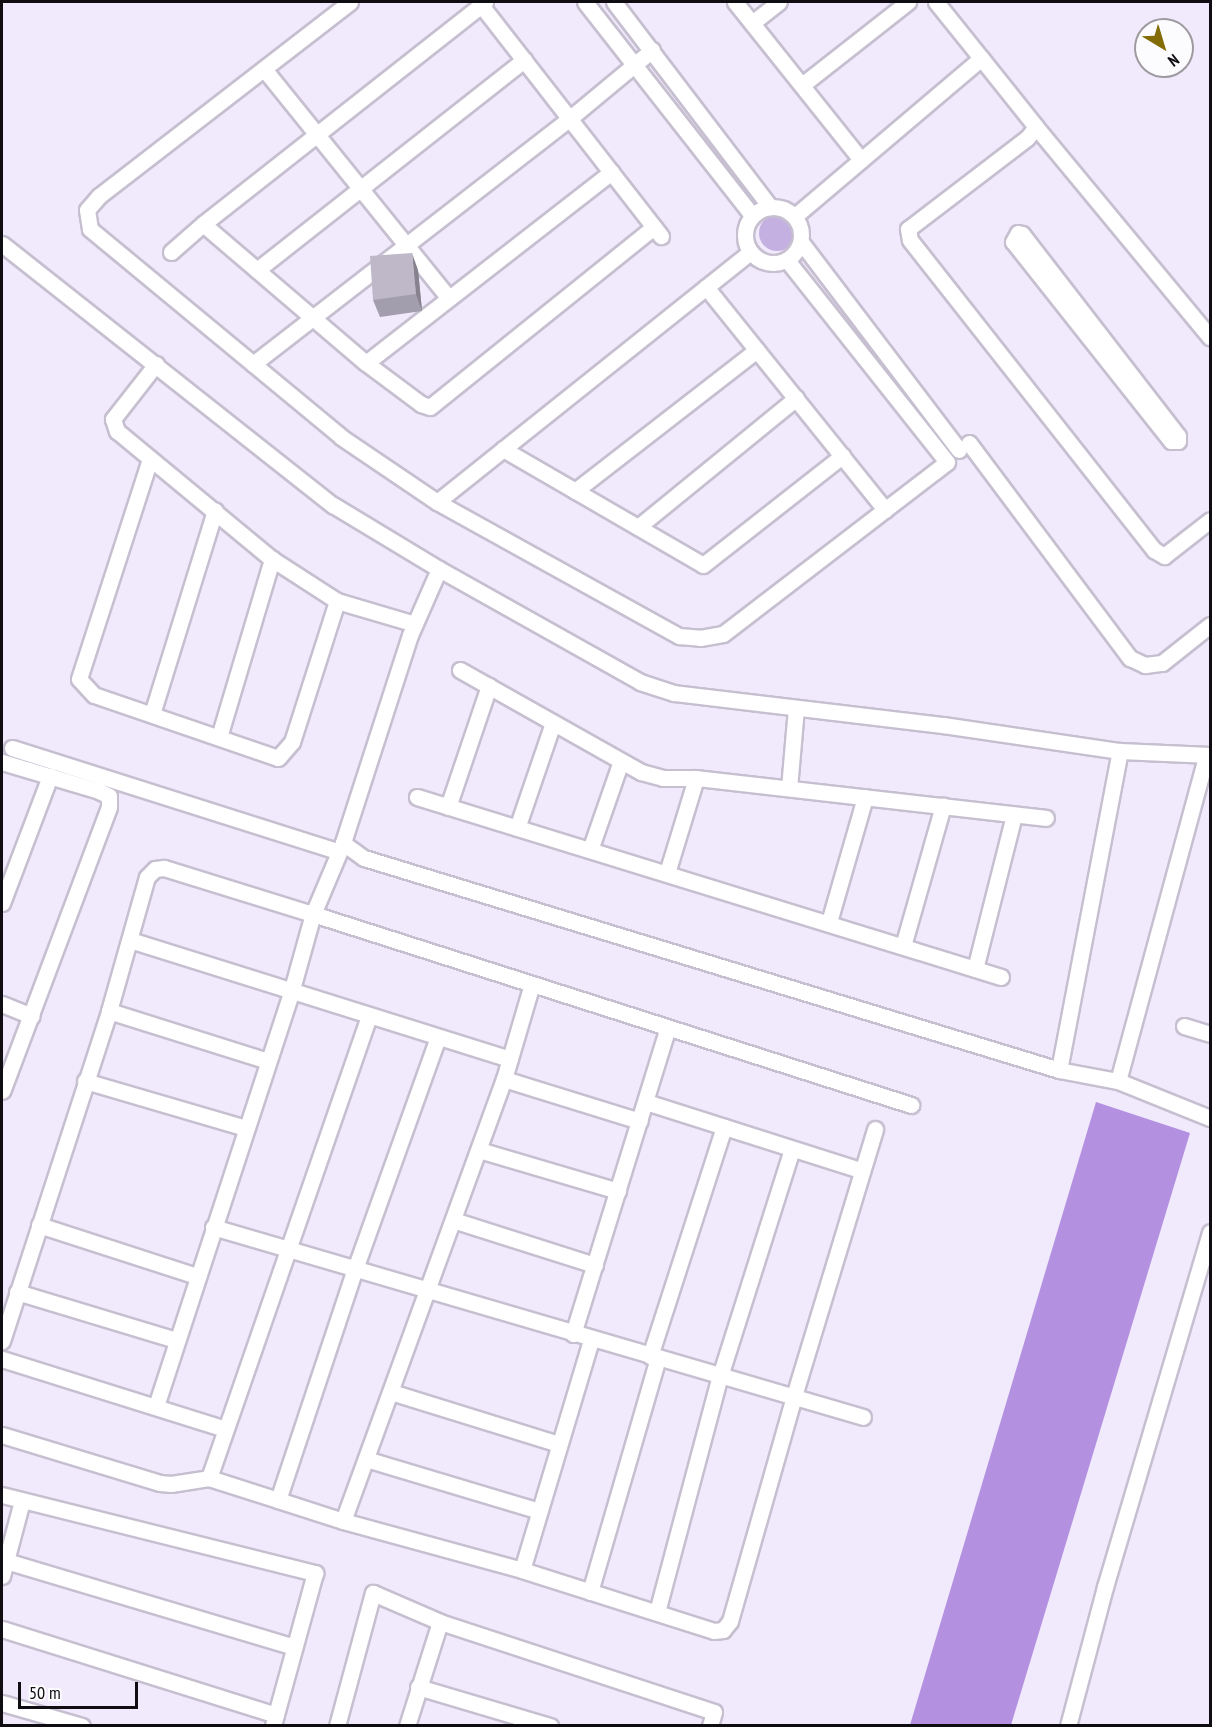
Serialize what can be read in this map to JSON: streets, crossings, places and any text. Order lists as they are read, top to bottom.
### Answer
{
  "scale_bar": "50 m",
  "north": "bottom right"
}
